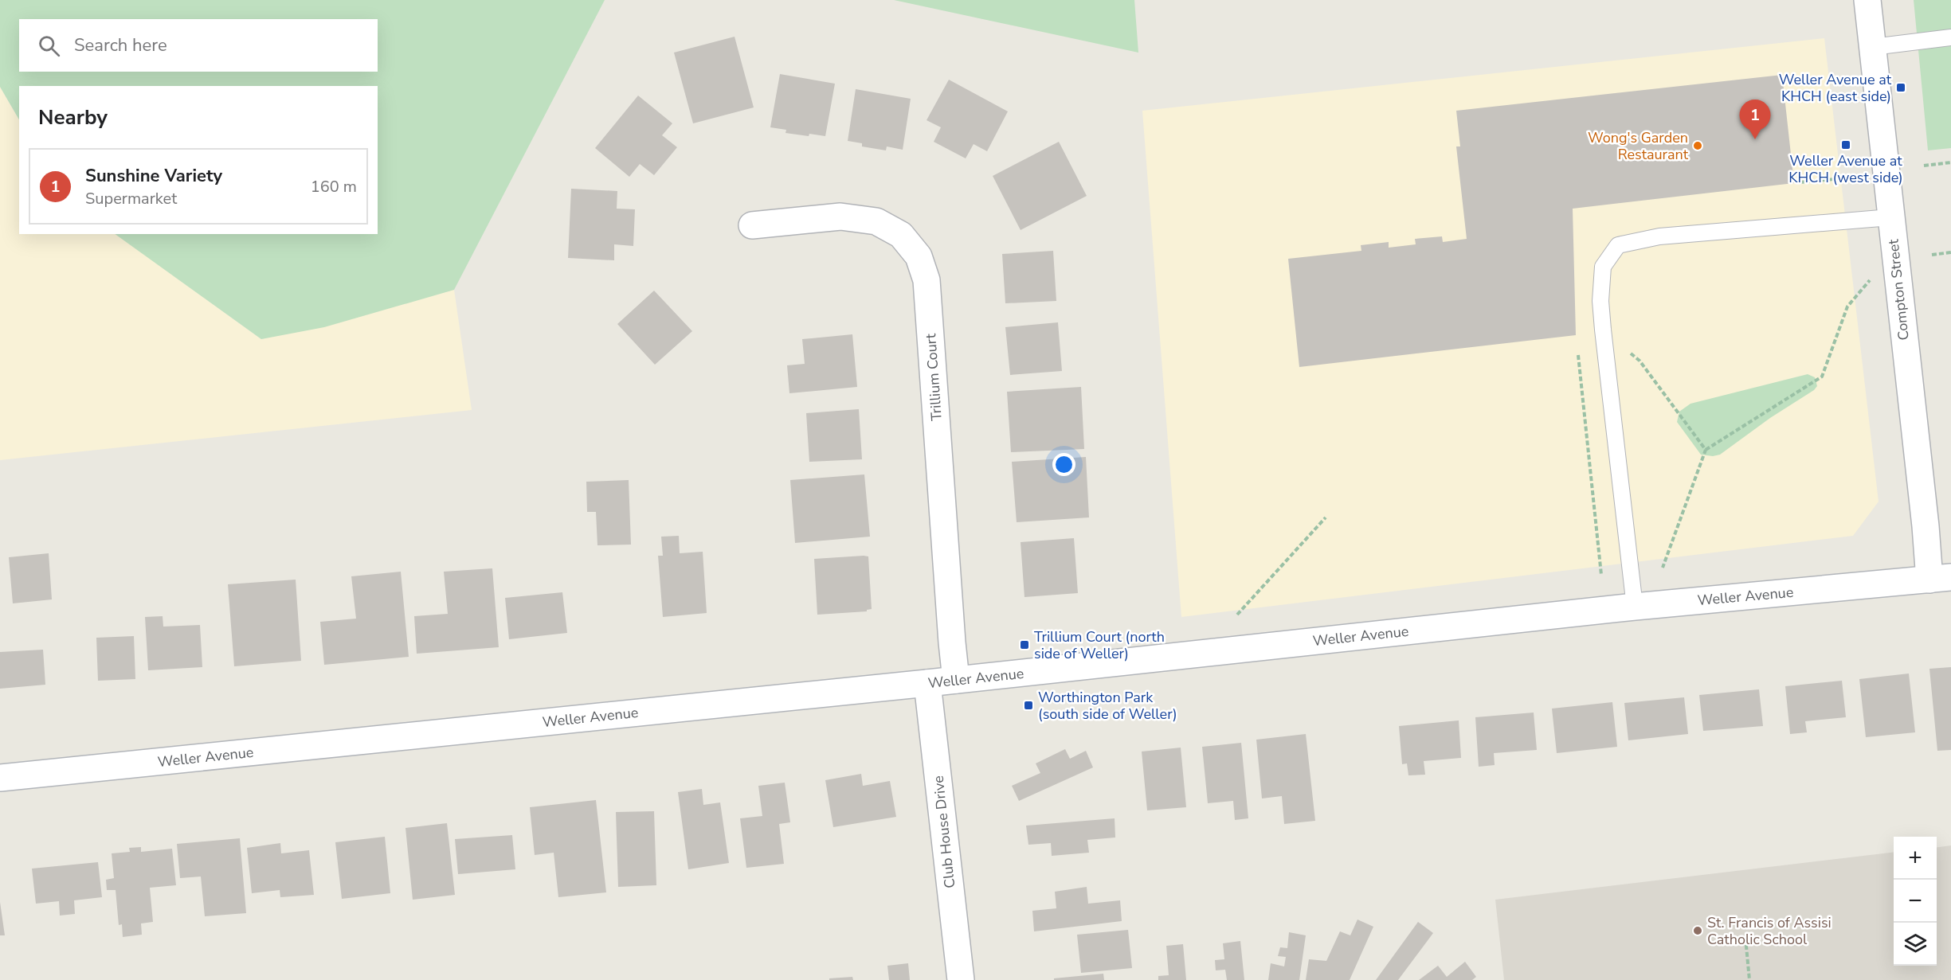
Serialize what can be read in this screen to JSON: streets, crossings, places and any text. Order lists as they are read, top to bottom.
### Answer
{
  "streets": {
    "street": [
      "Compton Street",
      "Trillium Court",
      "Weller Avenue",
      "Club House Drive"
    ]
  },
  "crossings": [
    ["Compton Street", "Weller Avenue"],
    ["Trillium Court", "Weller Avenue"],
    ["Weller Avenue", "Club House Drive"]
  ],
  "places": {
    "transit": [
      "Weller Avenue at KHCH (east side)",
      "Weller Avenue at KHCH (west side)",
      "Trillium Court (north side of Weller)",
      "Worthington Park (south side of Weller)"
    ],
    "other": ["Wong's Garden Restaurant", "St. Francis of Assisi Catholic School"]
  },
  "page": {
    "search": "Search here",
    "heading": "Nearby",
    "pins": "1",
    "list": [
      {
        "mark": "1",
        "name": "Sunshine Variety",
        "note": "Supermarket",
        "value": "160 m"
      }
    ],
    "map_buttons": ["+", "−"]
  }
}
